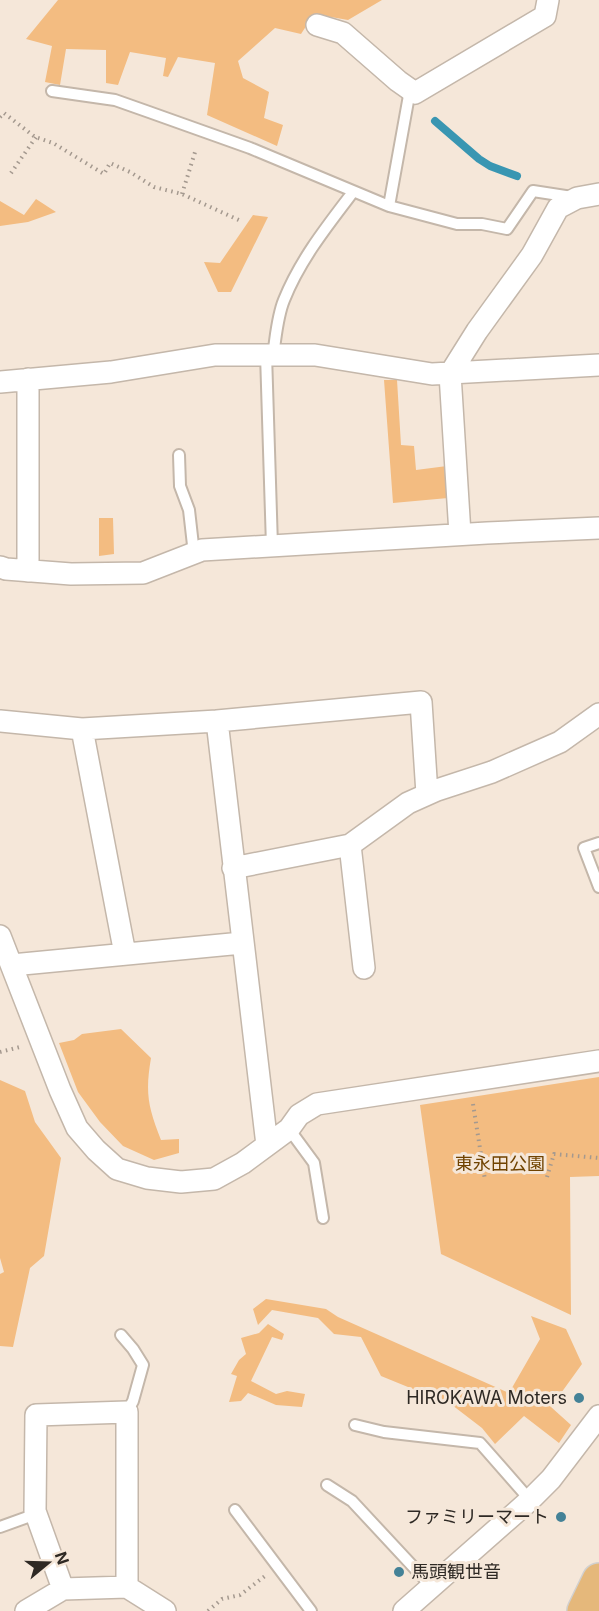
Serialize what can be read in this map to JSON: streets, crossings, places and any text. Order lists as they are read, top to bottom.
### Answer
{
  "parks": ["東永田公園"],
  "places": ["HIROKAWA Moters", "ファミリーマート", "馬頭観世音"],
  "north": "right"
}
